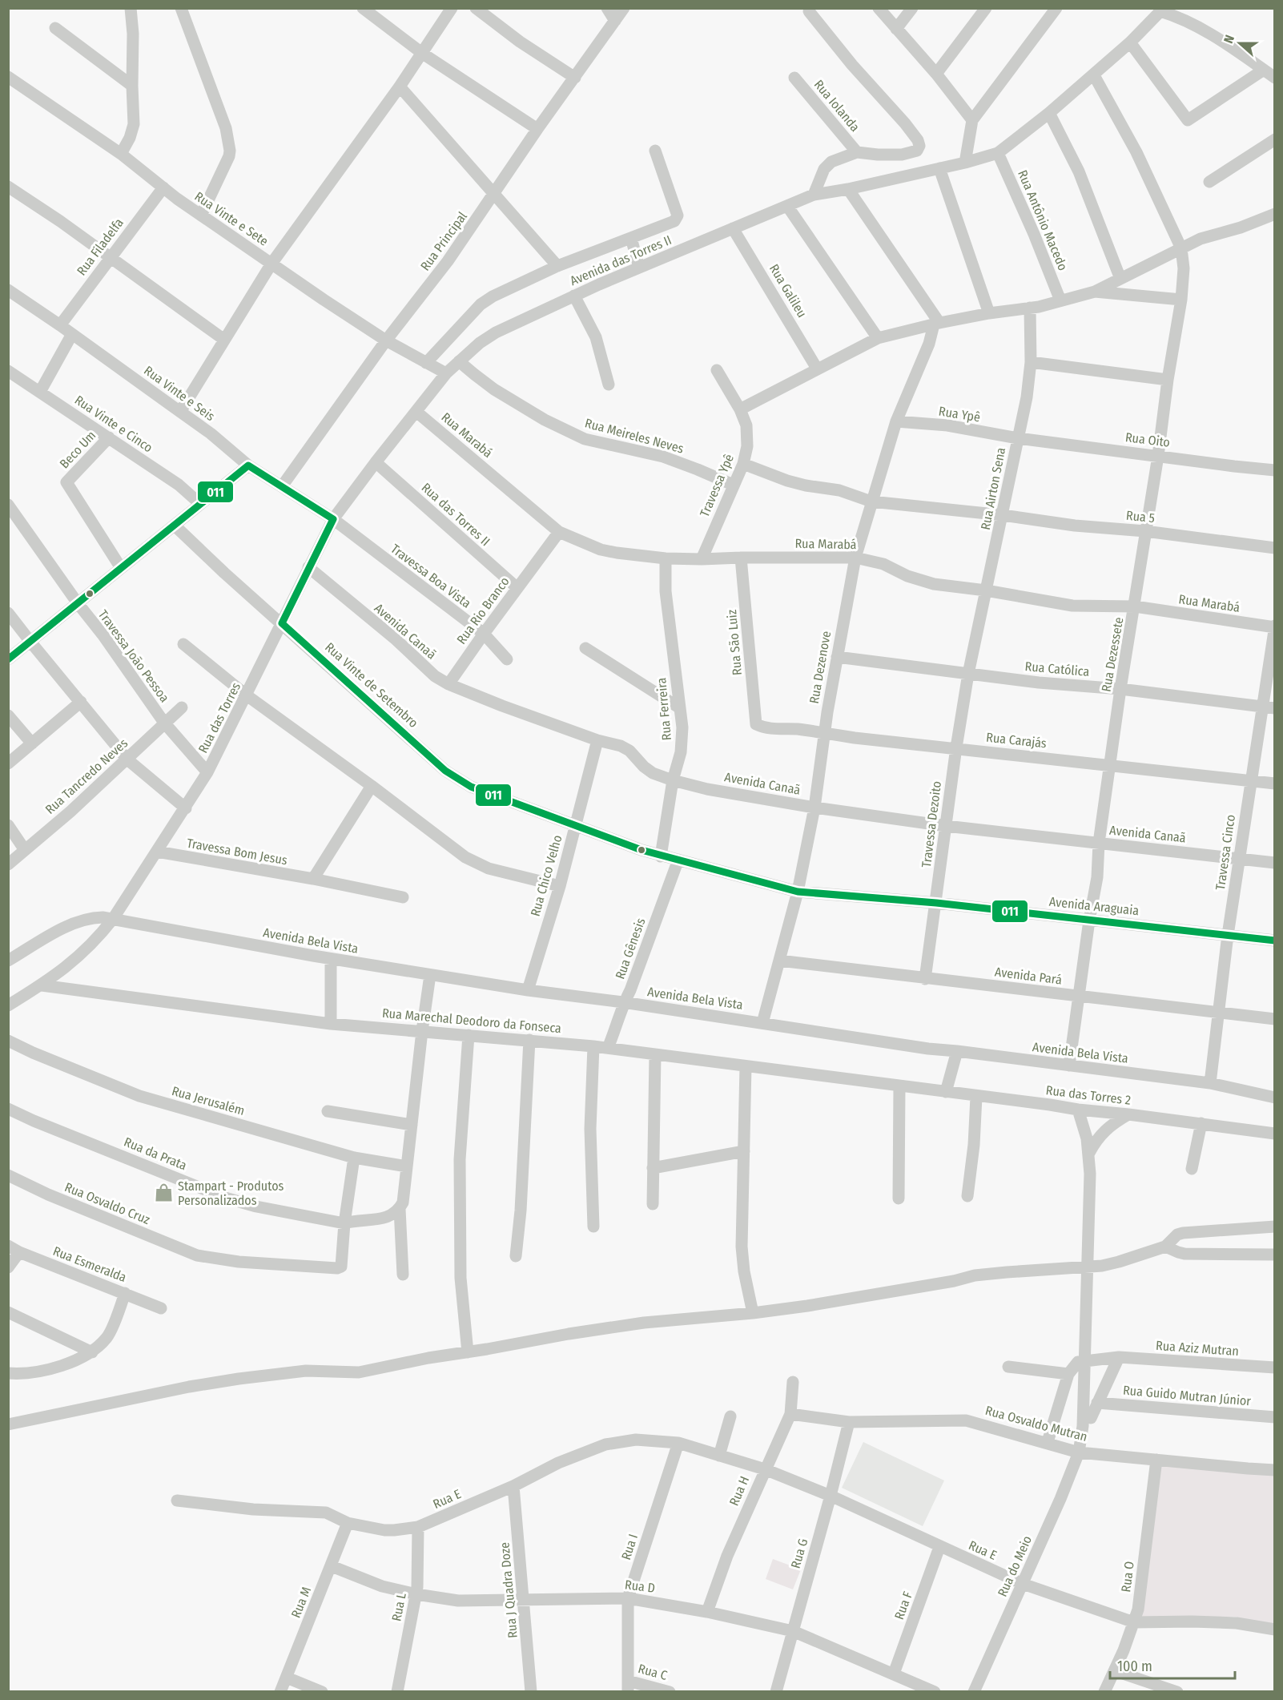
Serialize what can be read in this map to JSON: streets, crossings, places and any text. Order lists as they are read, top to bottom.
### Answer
{
  "streets": {
    "street": [
      "Rua Iolanda",
      "Rua Vinte e Sete",
      "Rua Antônio Macedo",
      "Rua Principal",
      "Rua Filadelfa",
      "Avenida das Torres II",
      "Rua Galileu",
      "Rua Vinte e Seis",
      "Rua Ypê",
      "Rua Vinte e Cinco",
      "Rua Marabá",
      "Rua Meireles Neves",
      "Rua Oito",
      "Beco Um",
      "Travessa Ypê",
      "Rua Airton Sena",
      "Rua das Torres II",
      "Rua 5",
      "Travessa Boa Vista",
      "Rua Rio Branco",
      "Avenida Canaã",
      "Rua São Luiz",
      "Rua Dezessete",
      "Travessa João Pessoa",
      "Rua Dezenove",
      "Rua Católica",
      "Rua Vinte de Setembro",
      "Rua Ferreira",
      "Rua das Torres",
      "Rua Carajás",
      "Rua Tancredo Neves",
      "Travessa Dezoito",
      "Travessa Bom Jesus",
      "Travessa Cinco",
      "Rua Chico Velho",
      "Avenida Araguaia",
      "Avenida Bela Vista",
      "Rua Gênesis",
      "Avenida Pará",
      "Rua Marechal Deodoro da Fonseca",
      "Rua das Torres 2",
      "Rua Jerusalém",
      "Rua da Prata",
      "Rua Osvaldo Cruz",
      "Rua Esmeralda",
      "Rua Aziz Mutran",
      "Rua Guido Mutran Júnior",
      "Rua Osvaldo Mutran",
      "Rua H",
      "Rua E",
      "Rua I",
      "Rua G",
      "Rua do Meio",
      "Rua O",
      "Rua D",
      "Rua J Quadra Doze",
      "Rua M",
      "Rua F",
      "Rua L",
      "Rua C"
    ]
  },
  "crossings": [
    ["Rua Vinte e Sete", "Rua Principal"],
    ["Rua Vinte e Sete", "Rua Filadelfa"],
    ["Rua Vinte e Sete", "Avenida das Torres II"],
    ["Rua Antônio Macedo", "Avenida das Torres II"],
    ["Rua Principal", "Rua Vinte e Seis"],
    ["Rua Filadelfa", "Rua Vinte e Seis"],
    ["Avenida das Torres II", "Rua Galileu"],
    ["Avenida das Torres II", "Rua Vinte e Seis"],
    ["Avenida das Torres II", "Rua Marabá"],
    ["Avenida das Torres II", "Rua Meireles Neves"],
    ["Avenida das Torres II", "Rua das Torres II"],
    ["Avenida das Torres II", "Travessa Boa Vista"],
    ["Avenida das Torres II", "Rua das Torres"],
    ["Rua Vinte e Seis", "Travessa Boa Vista"],
    ["Rua Vinte e Seis", "Rua das Torres"],
    ["Rua Ypê", "Rua Oito"],
    ["Rua Ypê", "Rua Airton Sena"],
    ["Rua Ypê", "Rua Dezenove"],
    ["Rua Vinte e Cinco", "Beco Um"],
    ["Rua Marabá", "Travessa Ypê"],
    ["Rua Marabá", "Rua Airton Sena"],
    ["Rua Marabá", "Rua Rio Branco"],
    ["Rua Marabá", "Rua São Luiz"],
    ["Rua Marabá", "Rua Dezessete"],
    ["Rua Marabá", "Rua Dezenove"],
    ["Rua Marabá", "Rua Ferreira"],
    ["Rua Marabá", "Travessa Cinco"],
    ["Rua Meireles Neves", "Travessa Ypê"],
    ["Rua Oito", "Rua Airton Sena"],
    ["Rua Oito", "Rua Dezessete"],
    ["Rua Airton Sena", "Rua 5"],
    ["Rua Airton Sena", "Rua Católica"],
    ["Rua Airton Sena", "Travessa Dezoito"],
    ["Rua das Torres II", "Rua Rio Branco"],
    ["Rua 5", "Rua Dezessete"],
    ["Travessa Boa Vista", "Rua Rio Branco"],
    ["Travessa Boa Vista", "Rua das Torres"],
    ["Rua Rio Branco", "Avenida Canaã"],
    ["Avenida Canaã", "Rua Dezessete"],
    ["Avenida Canaã", "Rua Dezenove"],
    ["Avenida Canaã", "Rua Ferreira"],
    ["Avenida Canaã", "Rua das Torres"],
    ["Avenida Canaã", "Travessa Dezoito"],
    ["Avenida Canaã", "Travessa Cinco"],
    ["Avenida Canaã", "Rua Chico Velho"],
    ["Rua São Luiz", "Rua Carajás"],
    ["Rua Dezessete", "Rua Católica"],
    ["Rua Dezessete", "Rua Carajás"],
    ["Rua Dezessete", "Avenida Araguaia"],
    ["Rua Dezessete", "Avenida Bela Vista"],
    ["Rua Dezessete", "Avenida Pará"],
    ["Travessa João Pessoa", "Rua das Torres"],
    ["Travessa João Pessoa", "Rua Tancredo Neves"],
    ["Rua Dezenove", "Rua Católica"],
    ["Rua Dezenove", "Rua Carajás"],
    ["Rua Dezenove", "Avenida Araguaia"],
    ["Rua Dezenove", "Avenida Bela Vista"],
    ["Rua Dezenove", "Avenida Pará"],
    ["Rua Católica", "Travessa Dezoito"],
    ["Rua Católica", "Travessa Cinco"],
    ["Rua Vinte de Setembro", "Rua das Torres"],
    ["Rua Vinte de Setembro", "Rua Chico Velho"],
    ["Rua Vinte de Setembro", "Avenida Araguaia"],
    ["Rua Ferreira", "Avenida Araguaia"],
    ["Rua das Torres", "Travessa Bom Jesus"],
    ["Rua das Torres", "Avenida Bela Vista"],
    ["Rua das Torres", "Rua Marechal Deodoro da Fonseca"],
    ["Rua Carajás", "Travessa Dezoito"],
    ["Rua Carajás", "Travessa Cinco"],
    ["Travessa Dezoito", "Avenida Araguaia"],
    ["Travessa Dezoito", "Avenida Pará"],
    ["Travessa Cinco", "Avenida Araguaia"],
    ["Travessa Cinco", "Avenida Bela Vista"],
    ["Travessa Cinco", "Avenida Pará"],
    ["Rua Chico Velho", "Avenida Araguaia"],
    ["Rua Chico Velho", "Avenida Bela Vista"],
    ["Avenida Araguaia", "Rua Gênesis"],
    ["Avenida Bela Vista", "Rua Gênesis"],
    ["Rua Gênesis", "Rua Marechal Deodoro da Fonseca"],
    ["Rua Marechal Deodoro da Fonseca", "Rua das Torres 2"],
    ["Rua da Prata", "Rua Osvaldo Cruz"],
    ["Rua Osvaldo Mutran", "Rua H"],
    ["Rua Osvaldo Mutran", "Rua G"],
    ["Rua Osvaldo Mutran", "Rua do Meio"],
    ["Rua Osvaldo Mutran", "Rua O"],
    ["Rua H", "Rua E"],
    ["Rua H", "Rua D"],
    ["Rua E", "Rua I"],
    ["Rua E", "Rua G"],
    ["Rua E", "Rua do Meio"],
    ["Rua E", "Rua O"],
    ["Rua E", "Rua J Quadra Doze"],
    ["Rua E", "Rua M"],
    ["Rua E", "Rua F"],
    ["Rua E", "Rua L"],
    ["Rua I", "Rua D"],
    ["Rua I", "Rua C"],
    ["Rua G", "Rua D"],
    ["Rua D", "Rua J Quadra Doze"],
    ["Rua D", "Rua M"],
    ["Rua D", "Rua F"],
    ["Rua D", "Rua L"]
  ],
  "places": {
    "shop": ["Stampart - Produtos Personalizados"]
  },
  "lines": ["transit line 011"],
  "scale_bar": "100 m",
  "north": "left"
}
